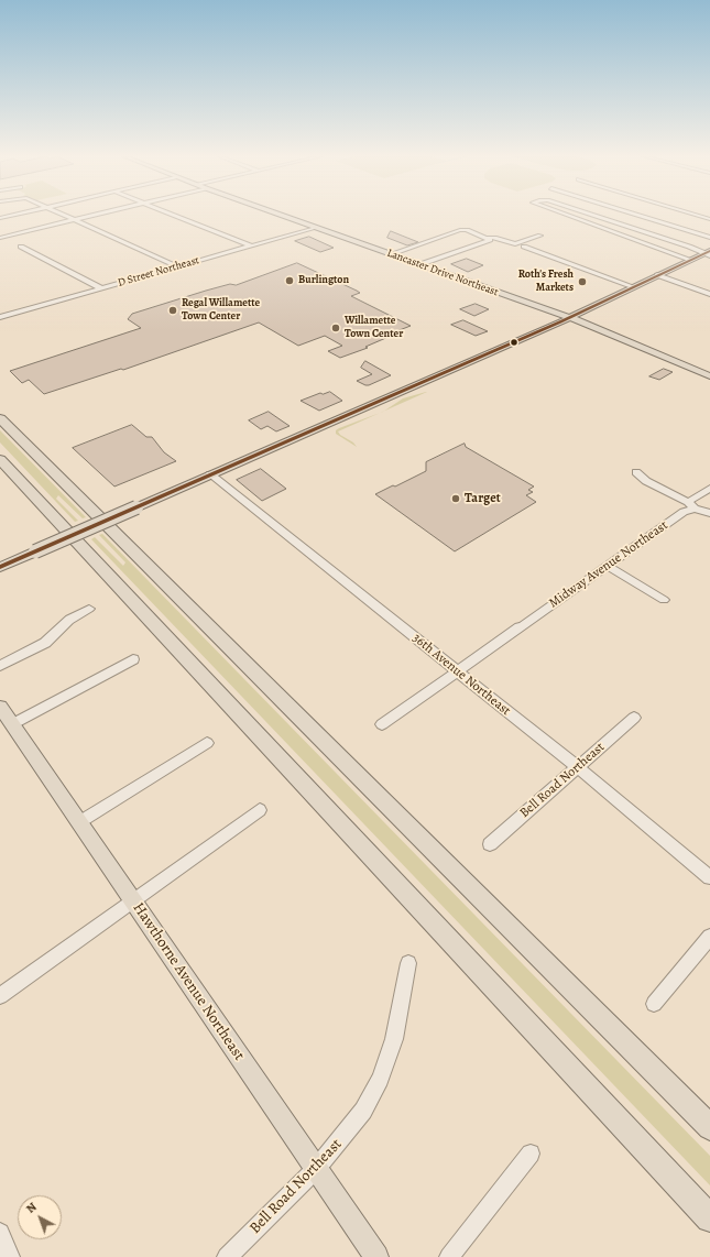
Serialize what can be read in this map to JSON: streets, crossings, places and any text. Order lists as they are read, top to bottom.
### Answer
{
  "streets": {
    "main road": ["Lancaster Drive Northeast", "Hawthorne Avenue Northeast"],
    "street": [
      "D Street Northeast",
      "Midway Avenue Northeast",
      "36th Avenue Northeast",
      "Bell Road Northeast"
    ]
  },
  "crossings": [
    ["D Street Northeast", "Lancaster Drive Northeast"],
    ["Midway Avenue Northeast", "36th Avenue Northeast"],
    ["36th Avenue Northeast", "Bell Road Northeast"],
    ["Bell Road Northeast", "Hawthorne Avenue Northeast"]
  ],
  "places": [
    "Burlington",
    "Roth's Fresh Markets",
    "Regal Willamette Town Center",
    "Willamette Town Center",
    "Target"
  ],
  "north": "top left"
}
